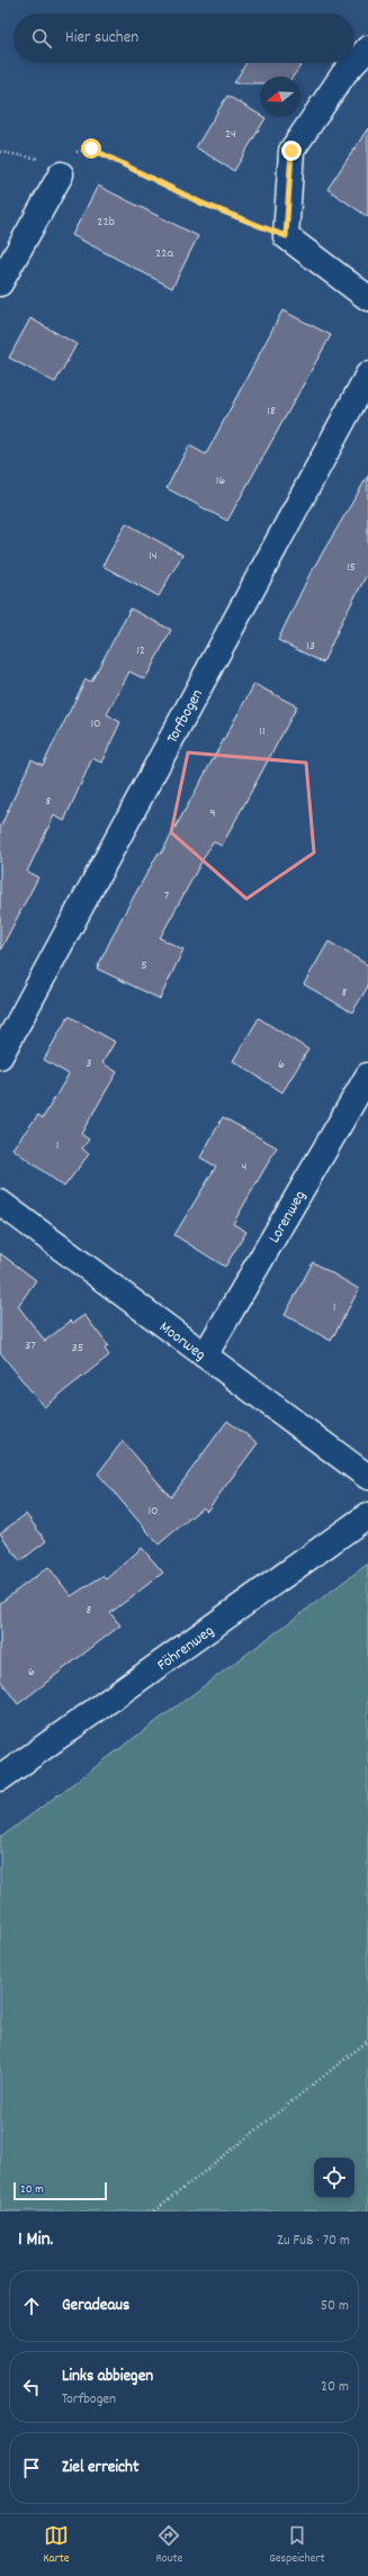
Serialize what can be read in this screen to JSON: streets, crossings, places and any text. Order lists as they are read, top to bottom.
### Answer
{
  "streets": {
    "street": [
      "Torfbogen",
      "Lorenweg",
      "Moorweg",
      "Föhrenweg"
    ]
  },
  "crossings": [
    ["Lorenweg", "Moorweg"]
  ],
  "house_numbers": [
    "24",
    "22b",
    "22a",
    "18",
    "16",
    "14",
    "15",
    "13",
    "12",
    "10",
    "11",
    "8",
    "9",
    "7",
    "5",
    "8",
    "3",
    "6",
    "1",
    "4",
    "1",
    "37",
    "35",
    "10",
    "8",
    "6"
  ],
  "scale_bar": "20 m",
  "north": "left",
  "page": {
    "search": "Hier suchen",
    "scale": "20 m",
    "heading": ["1 Min.", "Zu Fuß · 70 m"],
    "list": [
      ["Geradeaus", "50 m"],
      ["Links abbiegen", "Torfbogen", "20 m"],
      "Ziel erreicht"
    ],
    "nav": ["Karte", "Route", "Gespeichert"]
  }
}
